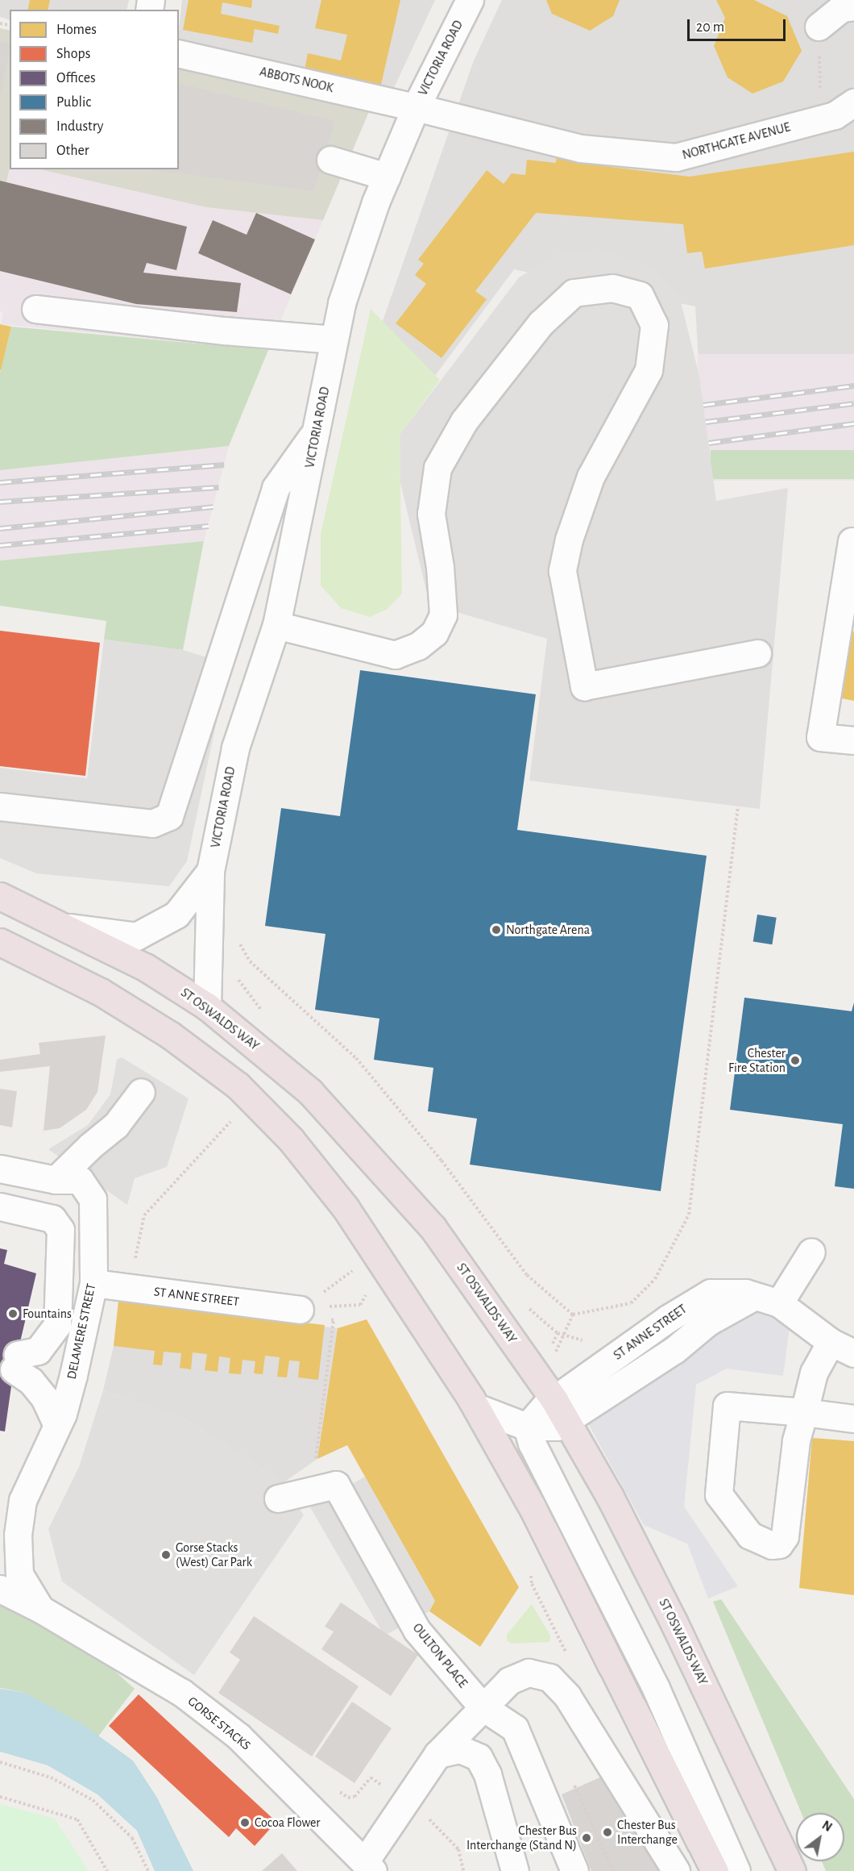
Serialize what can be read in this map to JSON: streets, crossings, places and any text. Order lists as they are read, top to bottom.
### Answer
{
  "streets": {
    "highway": ["ST OSWALDS WAY"],
    "street": [
      "VICTORIA ROAD",
      "ABBOTS NOOK",
      "NORTHGATE AVENUE",
      "ST ANNE STREET",
      "DELAMERE STREET",
      "OULTON PLACE",
      "GORSE STACKS"
    ]
  },
  "crossings": [
    ["VICTORIA ROAD", "ABBOTS NOOK"],
    ["VICTORIA ROAD", "NORTHGATE AVENUE"],
    ["VICTORIA ROAD", "ST OSWALDS WAY"],
    ["ABBOTS NOOK", "NORTHGATE AVENUE"],
    ["ST OSWALDS WAY", "ST ANNE STREET"],
    ["ST ANNE STREET", "DELAMERE STREET"],
    ["DELAMERE STREET", "GORSE STACKS"]
  ],
  "places": [
    "Northgate Arena",
    "Chester Fire Station",
    "Fountains",
    "Gorse Stacks (West) Car Park",
    "Cocoa Flower",
    "Chester Bus Interchange",
    "Chester Bus Interchange (Stand N)"
  ],
  "legend": [
    "Homes",
    "Shops",
    "Offices",
    "Public",
    "Industry",
    "Other"
  ],
  "scale_bar": "20 m",
  "north": "top right"
}
